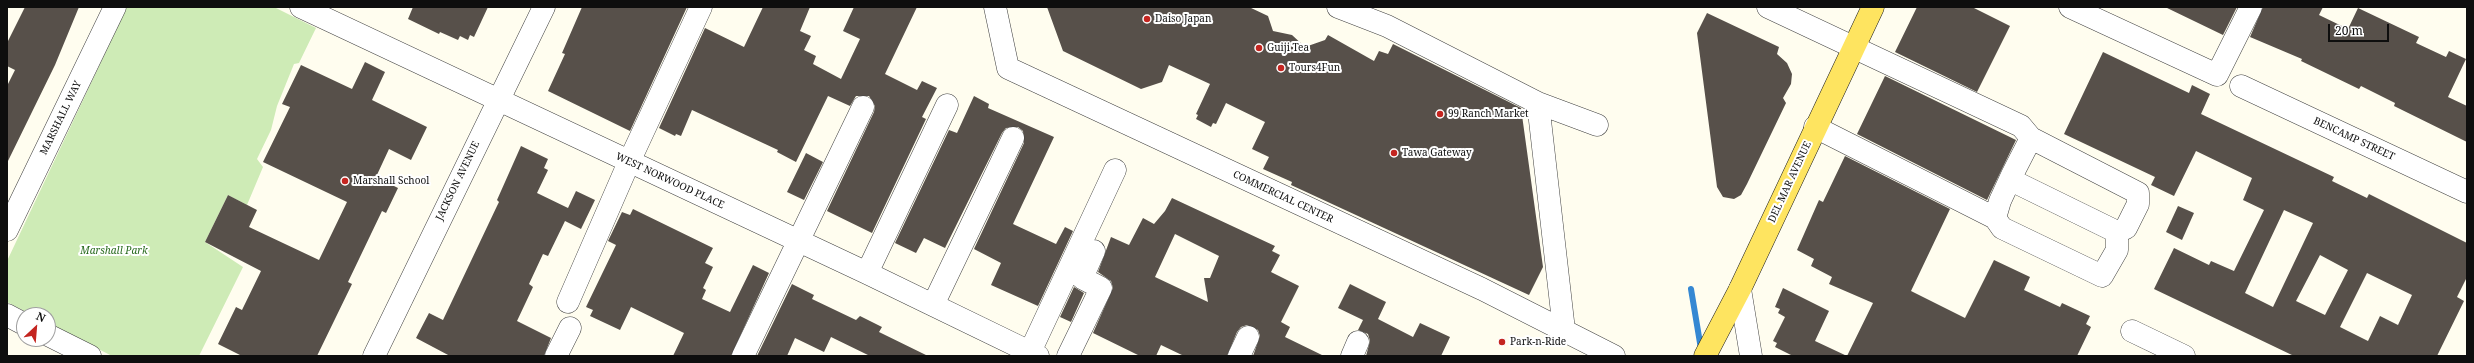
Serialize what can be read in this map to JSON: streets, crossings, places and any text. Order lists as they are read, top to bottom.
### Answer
{
  "streets": {
    "main road": ["DEL MAR AVENUE"],
    "street": [
      "MARSHALL WAY",
      "BENCAMP STREET",
      "JACKSON AVENUE",
      "WEST NORWOOD PLACE",
      "COMMERCIAL CENTER"
    ]
  },
  "crossings": [
    ["JACKSON AVENUE", "WEST NORWOOD PLACE"]
  ],
  "parks": ["Marshall Park"],
  "places": [
    "Daiso Japan",
    "Guiji Tea",
    "Tours4Fun",
    "99 Ranch Market",
    "Tawa Gateway",
    "Marshall School",
    "Park-n-Ride"
  ],
  "scale_bar": "20 m",
  "north": "top right"
}
